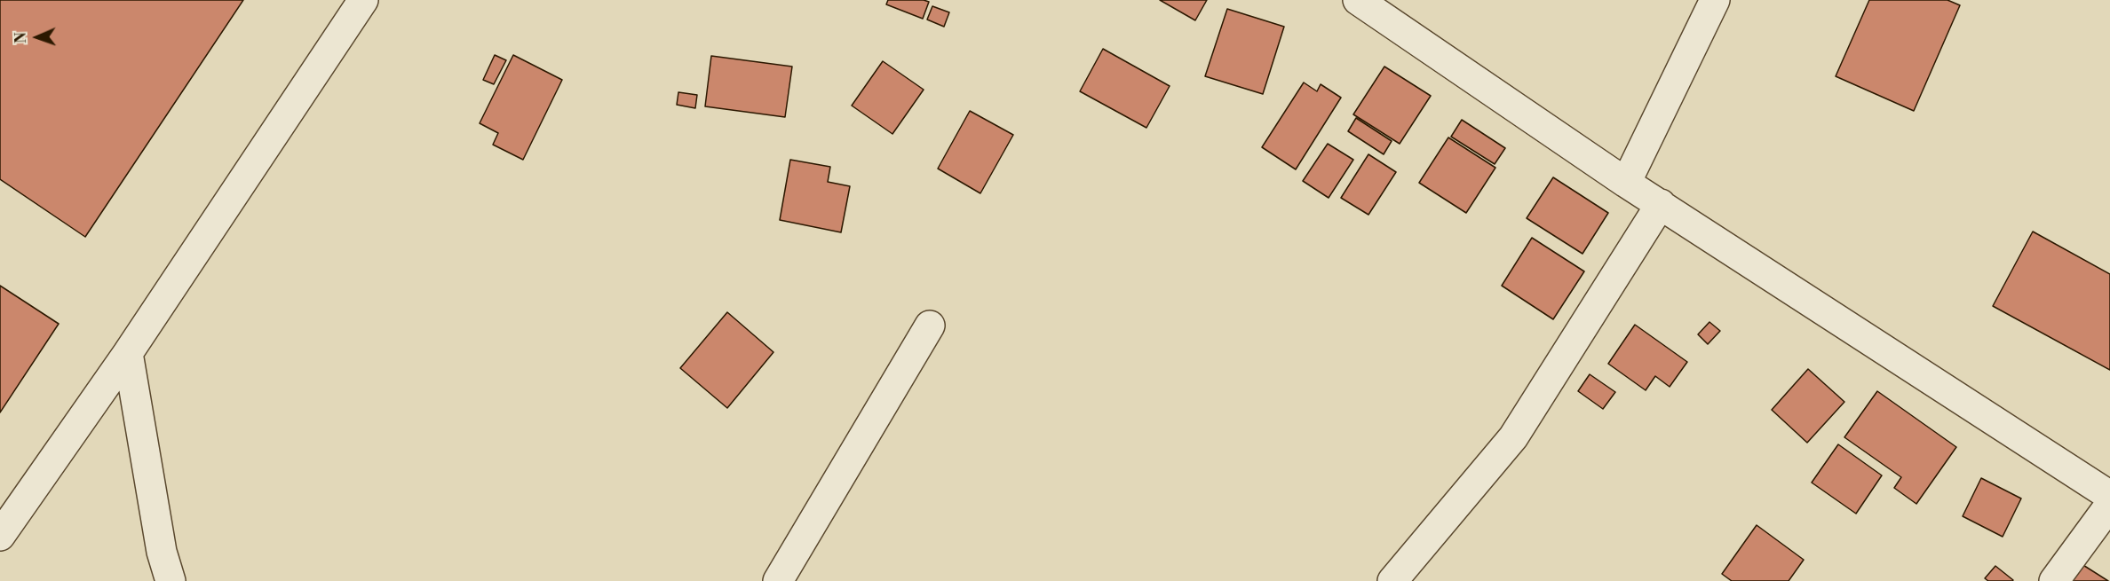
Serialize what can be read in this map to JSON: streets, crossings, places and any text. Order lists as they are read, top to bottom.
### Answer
{
  "north": "left"
}
